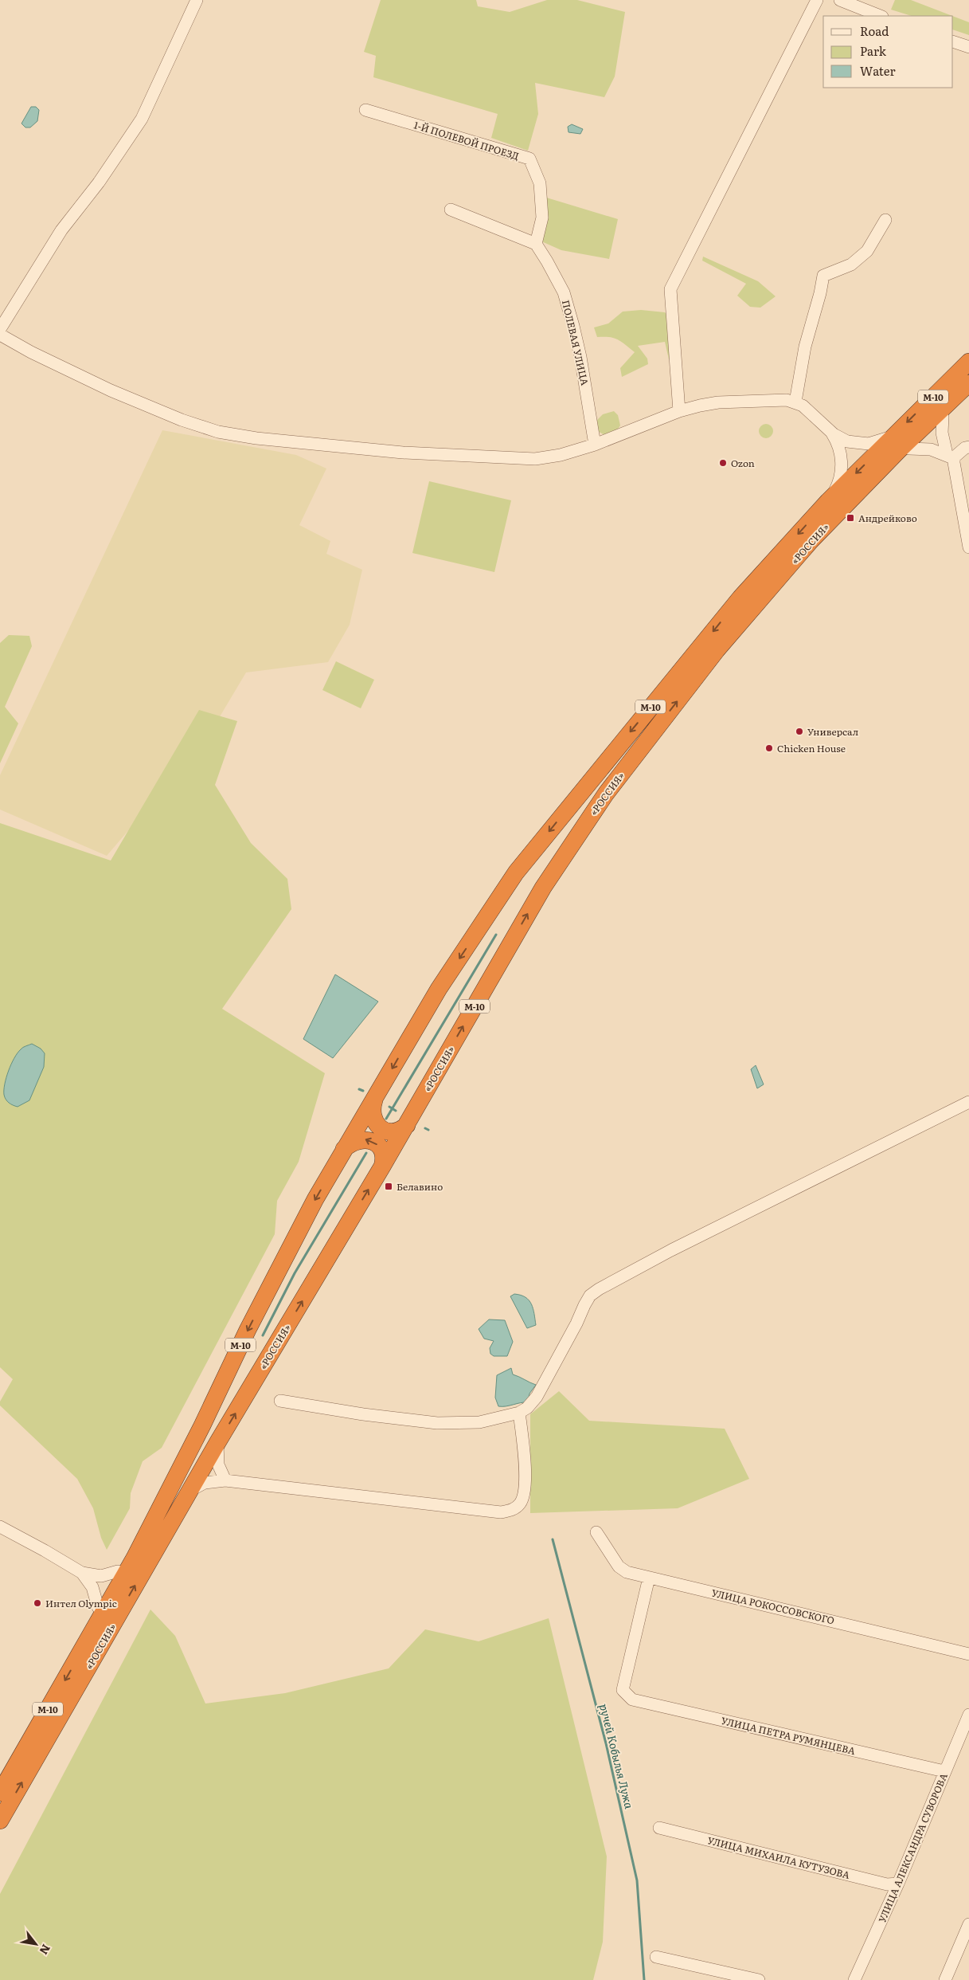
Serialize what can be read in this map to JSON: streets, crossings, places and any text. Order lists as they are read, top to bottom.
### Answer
{
  "streets": {
    "highway": ["М-10", "«РОССИЯ»"],
    "street": [
      "1-Й ПОЛЕВОЙ ПРОЕЗД",
      "ПОЛЕВАЯ УЛИЦА",
      "УЛИЦА РОКОССОВСКОГО",
      "УЛИЦА ПЕТРА РУМЯНЦЕВА",
      "УЛИЦА АЛЕКСАНДРА СУВОРОВА",
      "УЛИЦА МИХАИЛА КУТУЗОВА"
    ]
  },
  "crossings": [
    ["1-Й ПОЛЕВОЙ ПРОЕЗД", "ПОЛЕВАЯ УЛИЦА"],
    ["УЛИЦА РОКОССОВСКОГО", "УЛИЦА ПЕТРА РУМЯНЦЕВА"],
    ["УЛИЦА ПЕТРА РУМЯНЦЕВА", "УЛИЦА АЛЕКСАНДРА СУВОРОВА"],
    ["УЛИЦА АЛЕКСАНДРА СУВОРОВА", "УЛИЦА МИХАИЛА КУТУЗОВА"]
  ],
  "water": ["ручей Кобылья Лужа"],
  "places": {
    "other": [
      "Ozon",
      "Универсал",
      "Chicken House",
      "Интел Olympic"
    ],
    "transit": ["Андрейково", "Белавино"]
  },
  "legend": ["Road", "Park", "Water"],
  "north": "bottom right"
}
